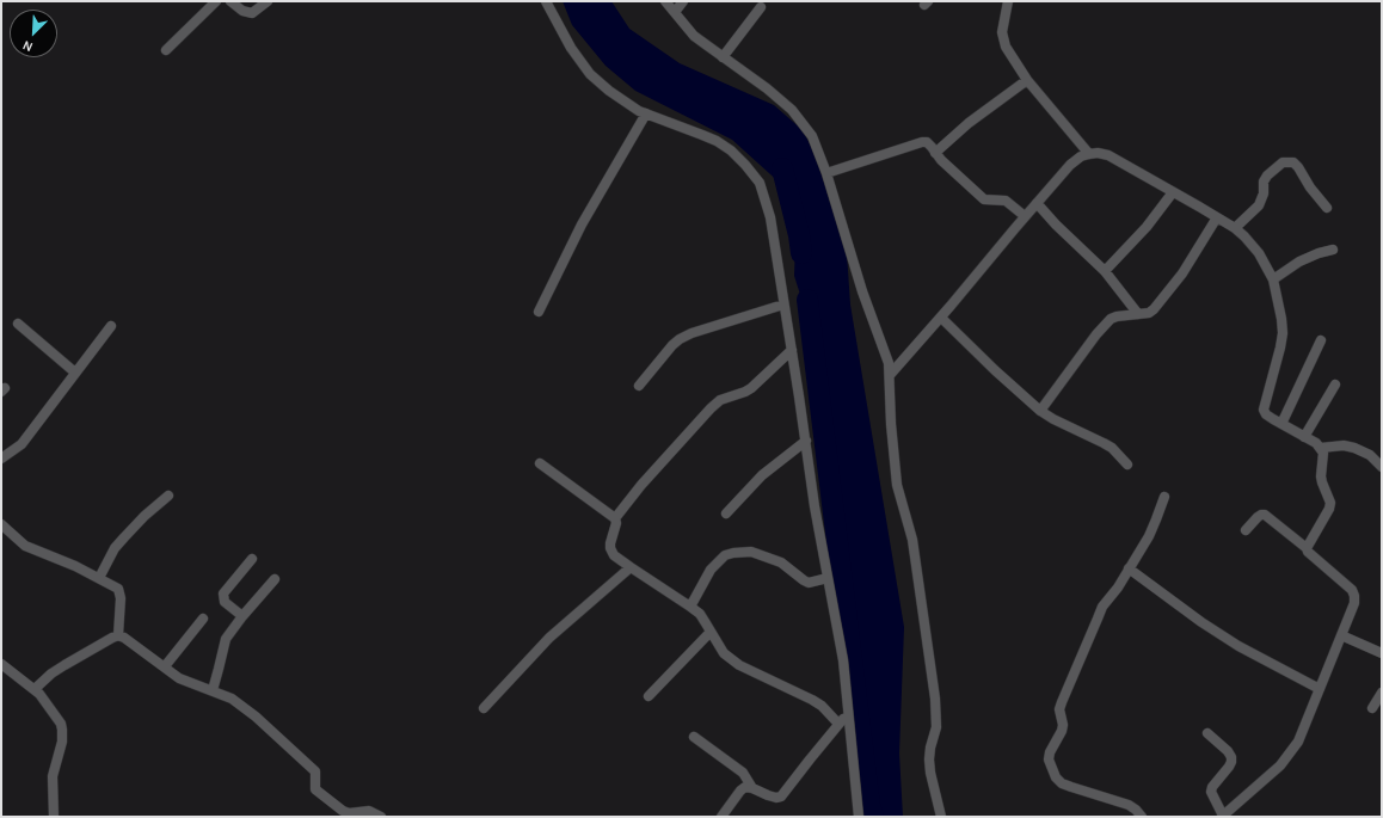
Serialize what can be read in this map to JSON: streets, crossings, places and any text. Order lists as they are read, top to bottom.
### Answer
{
  "north": "bottom left"
}
